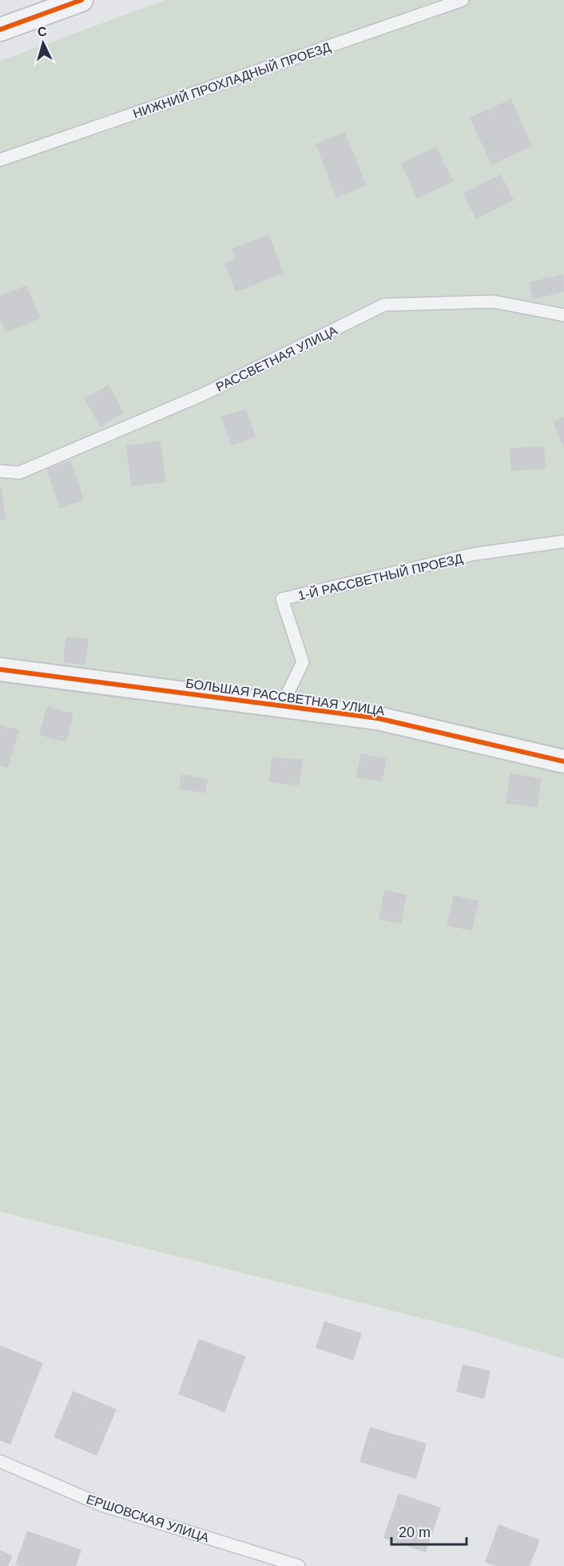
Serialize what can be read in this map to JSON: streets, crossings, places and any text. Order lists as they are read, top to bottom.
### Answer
{
  "streets": {
    "street": ["БОЛЬШАЯ РАССВЕТНАЯ УЛИЦА"],
    "lane": [
      "НИЖНИЙ ПРОХЛАДНЫЙ ПРОЕЗД",
      "РАССВЕТНАЯ УЛИЦА",
      "1-Й РАССВЕТНЫЙ ПРОЕЗД",
      "ЕРШОВСКАЯ УЛИЦА"
    ]
  },
  "crossings": [
    ["1-Й РАССВЕТНЫЙ ПРОЕЗД", "БОЛЬШАЯ РАССВЕТНАЯ УЛИЦА"]
  ],
  "scale_bar": "20 m",
  "north": "top"
}
